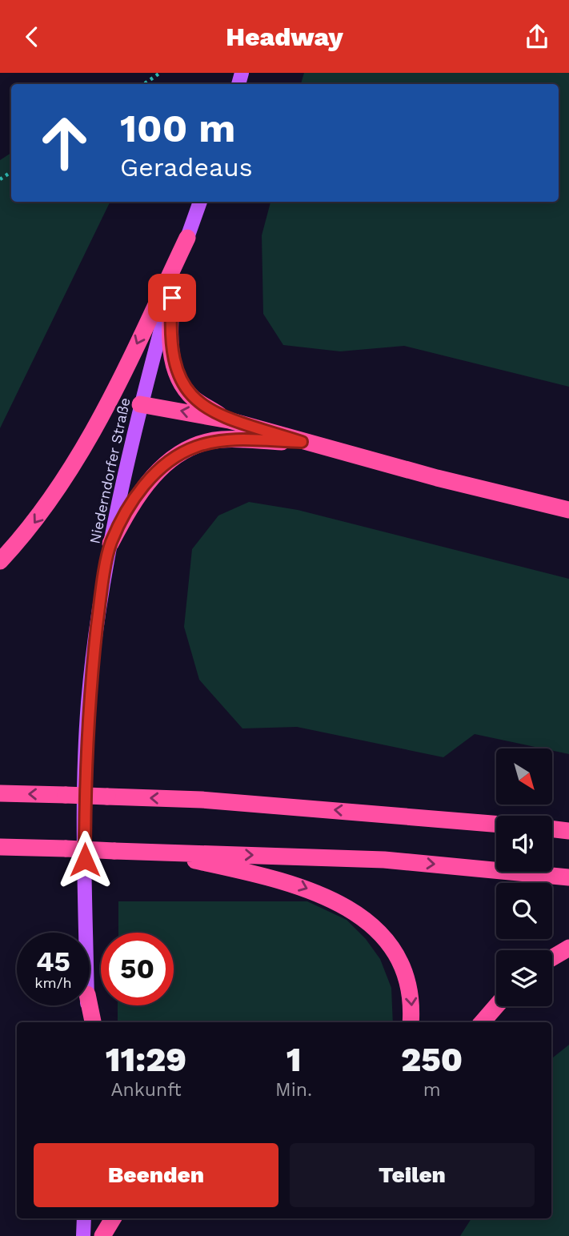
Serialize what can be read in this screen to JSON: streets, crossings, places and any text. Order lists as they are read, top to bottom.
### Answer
{
  "streets": {
    "main road": ["Niederndorfer Straße"]
  },
  "north": "bottom right",
  "page": {
    "header": "Headway",
    "turn": ["100 m", "Geradeaus"],
    "speed": "45 km/h",
    "limit": "50",
    "eta": [
      "11:29",
      "Ankunft",
      "1",
      "Min.",
      "250",
      "m"
    ],
    "buttons": ["Beenden", "Teilen"]
  }
}
